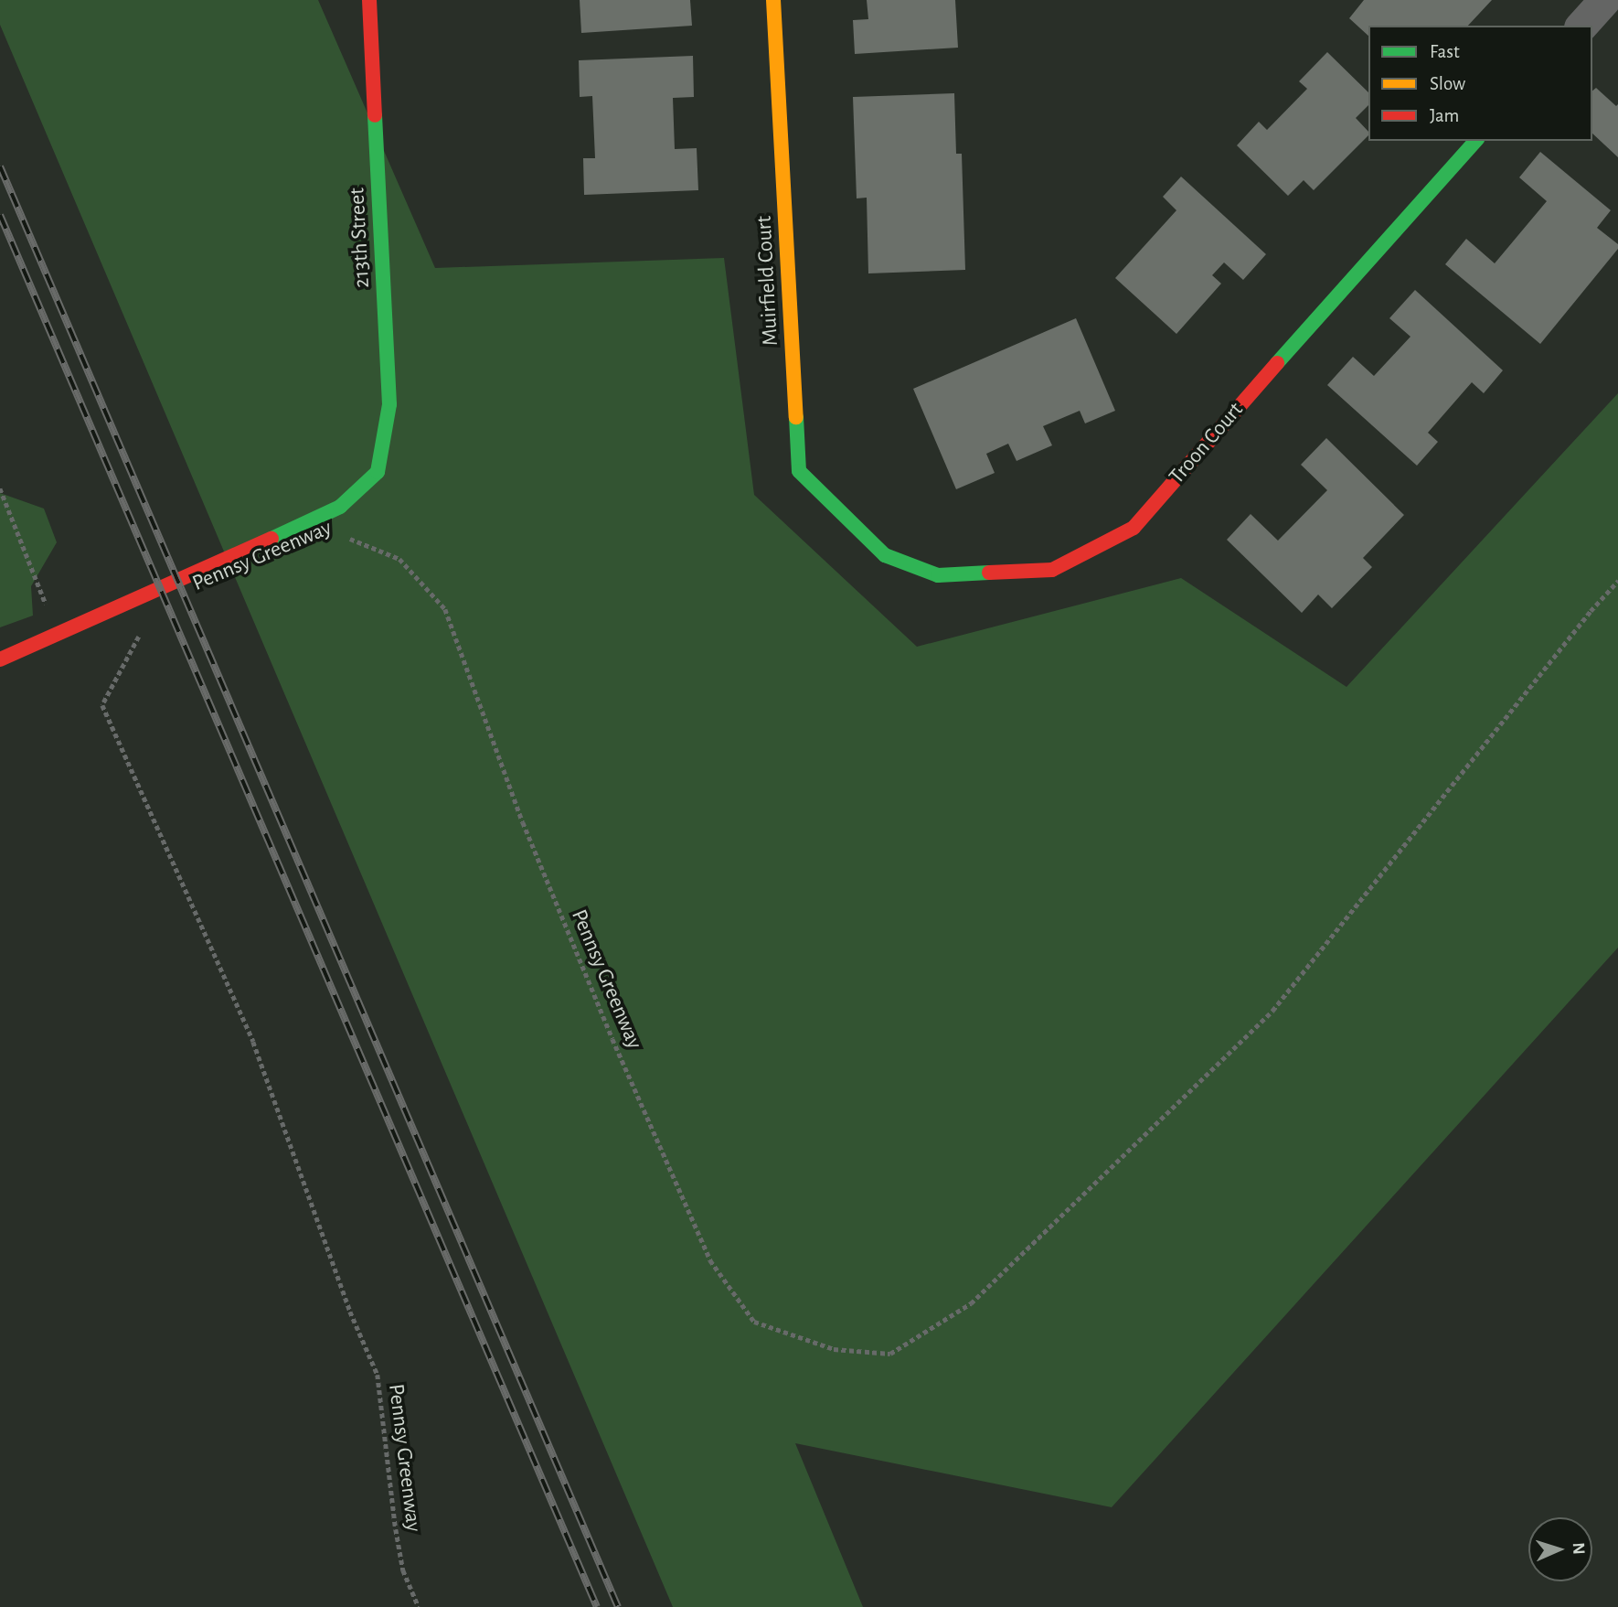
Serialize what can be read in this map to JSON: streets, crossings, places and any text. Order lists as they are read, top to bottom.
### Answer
{
  "streets": {
    "street": ["213th Street", "Muirfield Court", "Troon Court"],
    "path": ["Pennsy Greenway"]
  },
  "crossings": [
    ["Muirfield Court", "Troon Court"]
  ],
  "legend": ["Fast", "Slow", "Jam"],
  "north": "right"
}
